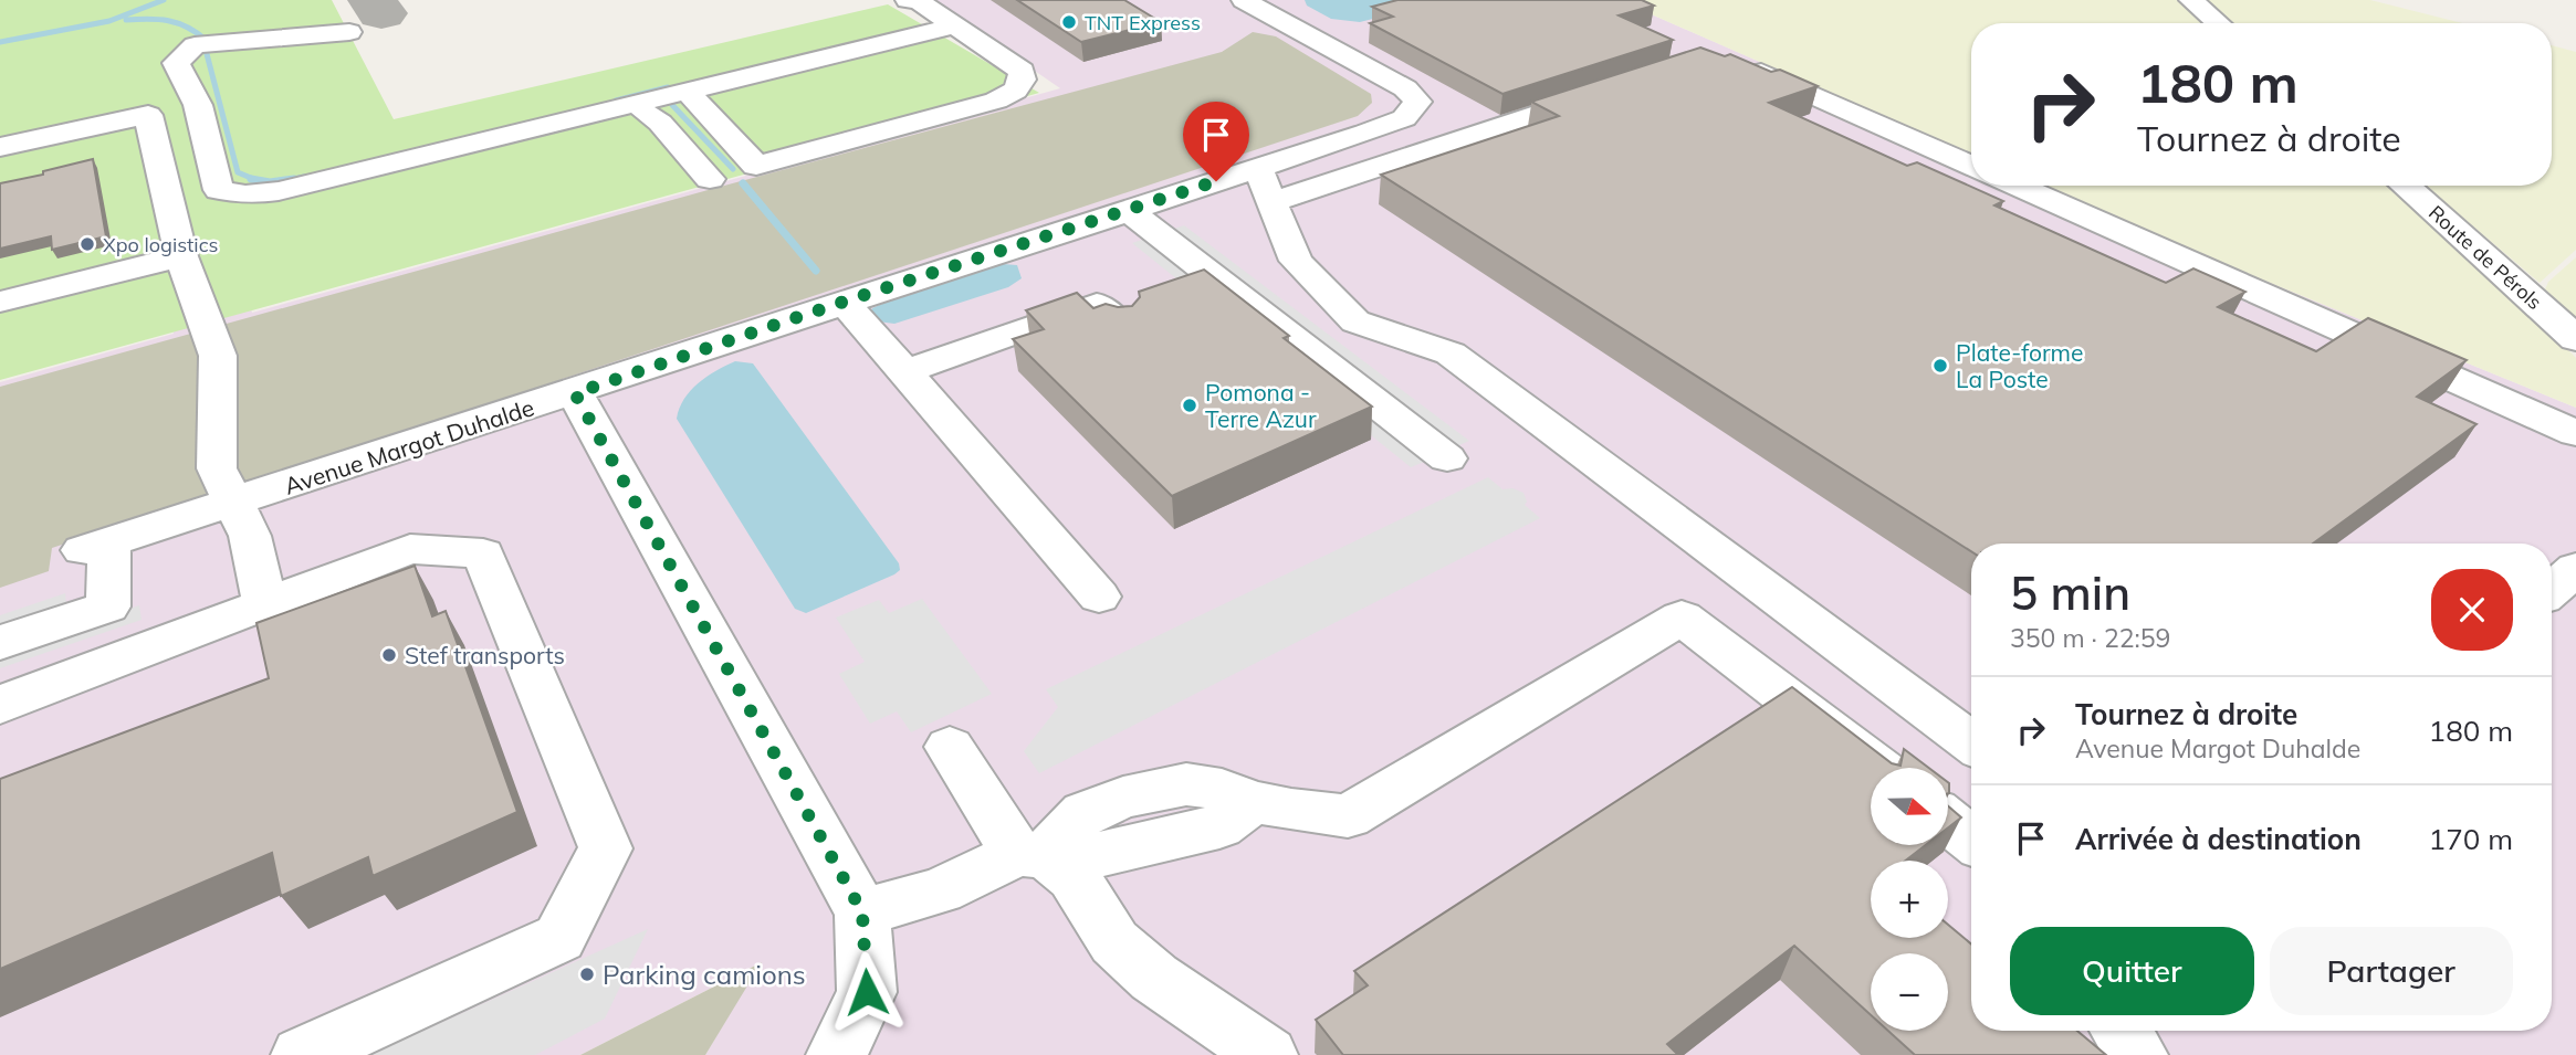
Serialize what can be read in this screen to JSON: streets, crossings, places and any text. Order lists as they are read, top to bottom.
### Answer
{
  "streets": {
    "street": ["Route de Pérols", "Avenue Margot Duhalde"]
  },
  "places": [
    "TNT Express",
    "Xpo logistics",
    "Plate-forme La Poste",
    "Pomona - Terre Azur",
    "Stef transports",
    "Parking camions"
  ],
  "north": "right",
  "page": {
    "turn": ["180 m", "Tournez à droite"],
    "heading": ["5 min", "350 m · 22:59"],
    "list": [
      {
        "name": "Tournez à droite",
        "note": "Avenue Margot Duhalde",
        "value": "180 m"
      },
      {
        "name": "Arrivée à destination",
        "value": "170 m"
      }
    ],
    "map_buttons": ["+", "−"],
    "buttons": ["Quitter", "Partager"]
  }
}
